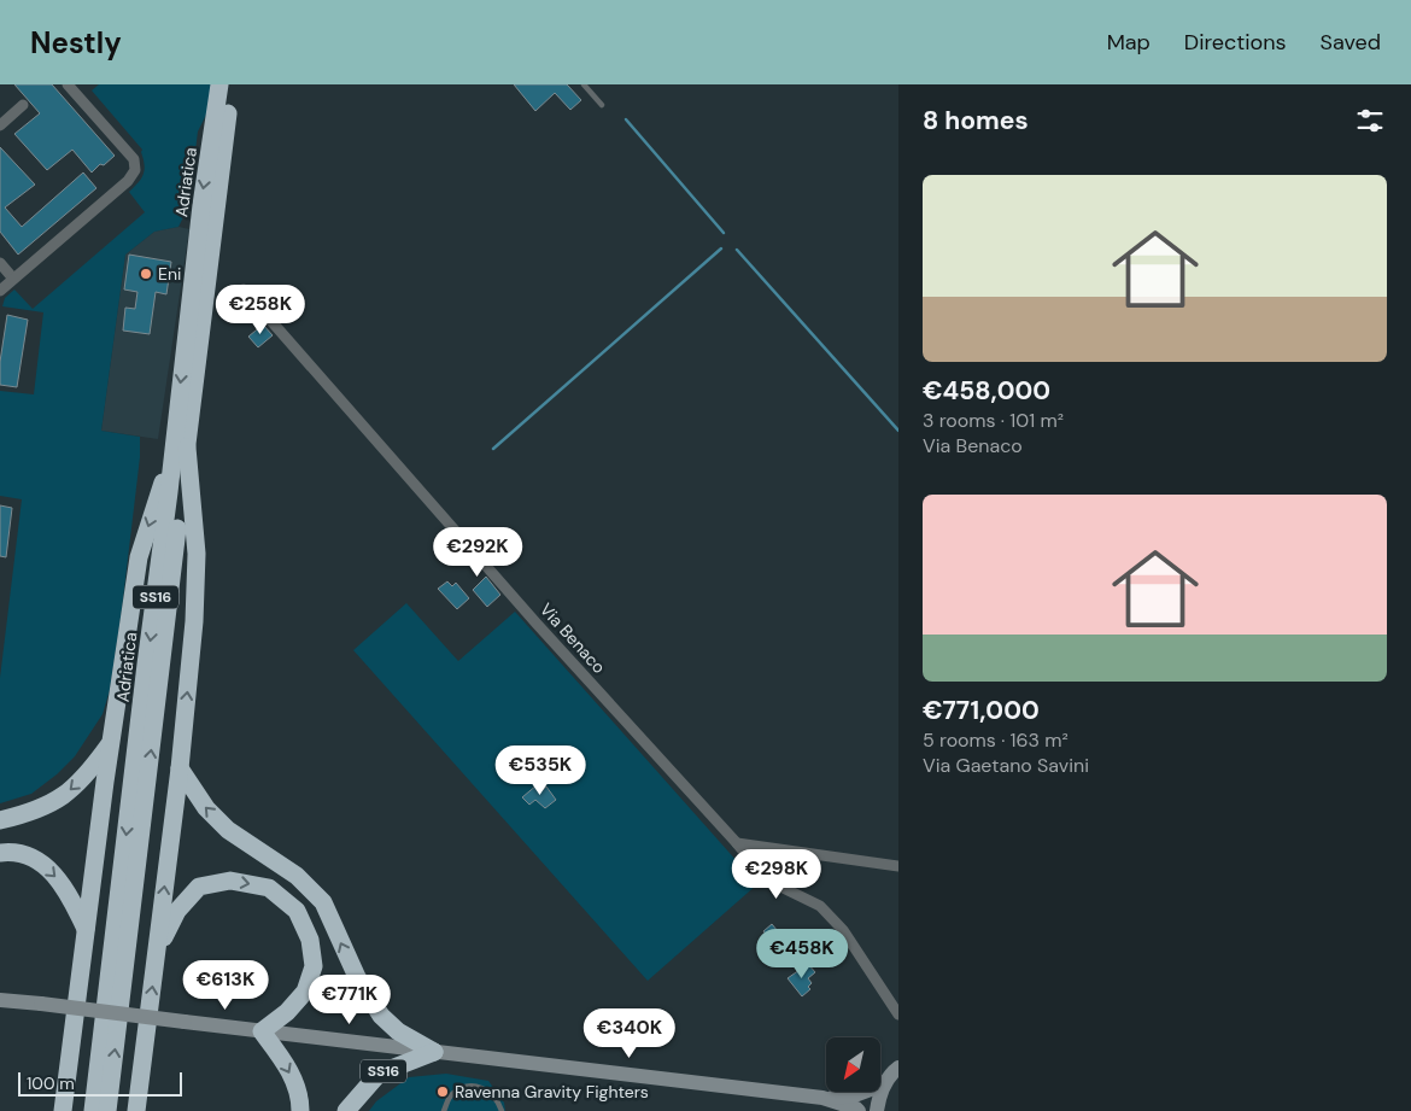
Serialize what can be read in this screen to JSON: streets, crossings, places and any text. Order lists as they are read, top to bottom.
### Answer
{
  "streets": {
    "highway": ["Adriatica", "SS16"],
    "street": ["Via Benaco"]
  },
  "crossings": [
    ["Adriatica", "SS16"]
  ],
  "places": ["Eni", "Ravenna Gravity Fighters"],
  "scale_bar": "100 m",
  "north": "bottom left",
  "page": {
    "header": "Nestly",
    "nav": ["Map", "Directions", "Saved"],
    "heading": "8 homes",
    "list": [
      {
        "name": "€458,000",
        "note": "3 rooms · 101 m² · Via Benaco"
      },
      {
        "name": "€771,000",
        "note": "5 rooms · 163 m² · Via Gaetano Savini"
      }
    ],
    "price": [
      "€258K",
      "€292K",
      "€535K",
      "€298K",
      "€458K",
      "€613K",
      "€771K",
      "€340K"
    ],
    "scale": "100 m"
  }
}
